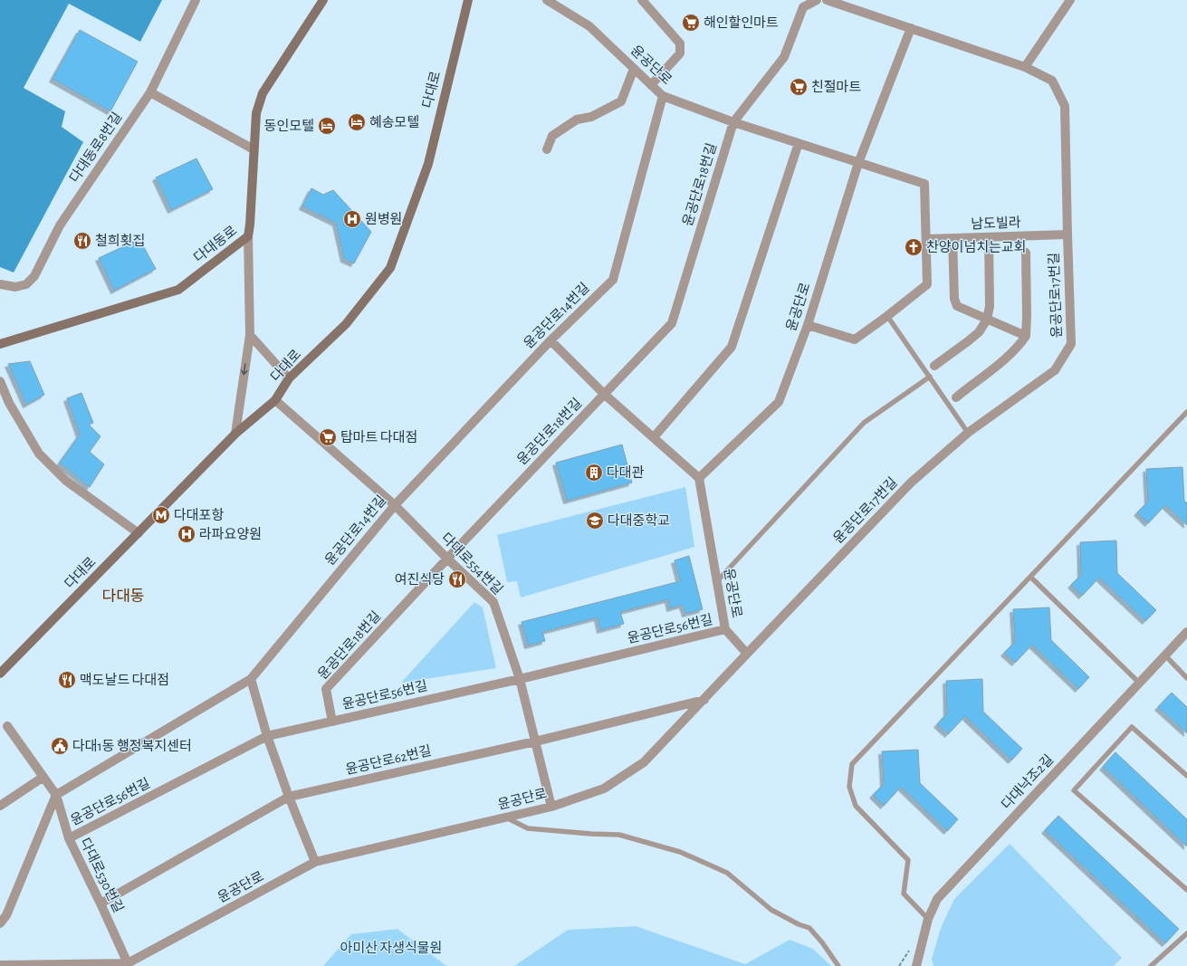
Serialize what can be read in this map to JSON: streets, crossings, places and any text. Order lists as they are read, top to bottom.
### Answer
{
  "streets": {
    "main road": ["다대로", "다대동로"],
    "street": [
      "윤공단로",
      "다대동로8번길",
      "윤공단로18번길",
      "남도빌라",
      "윤공단로17번길",
      "윤공단로14번길",
      "다대로554번길",
      "윤공단로56번길",
      "윤공단로62번길",
      "다대낙조2길",
      "다대로530번길"
    ]
  },
  "crossings": [
    ["윤공단로", "윤공단로18번길"],
    ["윤공단로", "윤공단로17번길"],
    ["윤공단로", "윤공단로14번길"],
    ["윤공단로", "다대로554번길"],
    ["윤공단로", "윤공단로56번길"],
    ["윤공단로", "윤공단로62번길"],
    ["윤공단로", "다대로530번길"],
    ["다대로", "다대로554번길"],
    ["윤공단로18번길", "다대로554번길"],
    ["윤공단로18번길", "윤공단로56번길"],
    ["남도빌라", "윤공단로17번길"],
    ["윤공단로14번길", "다대로554번길"],
    ["윤공단로14번길", "다대로530번길"],
    ["다대로554번길", "윤공단로56번길"],
    ["다대로554번길", "윤공단로62번길"],
    ["윤공단로56번길", "다대로530번길"],
    ["윤공단로62번길", "다대로530번길"]
  ],
  "districts": ["다대동"],
  "parks": ["아미산 자생식물원"],
  "places": {
    "supermarket": ["해인할인마트", "친절마트", "탑마트 다대점"],
    "hotel": ["혜송모텔", "동인모텔"],
    "hospital": ["원병원", "라파요양원"],
    "restaurant": ["철희횟집", "여진식당", "맥도날드 다대점"],
    "church": ["찬양이넘치는교회"],
    "building": ["다대관"],
    "metro station": ["다대포항"],
    "school or university": ["다대중학교"],
    "public building": ["다대1동 행정복지센터"]
  }
}
